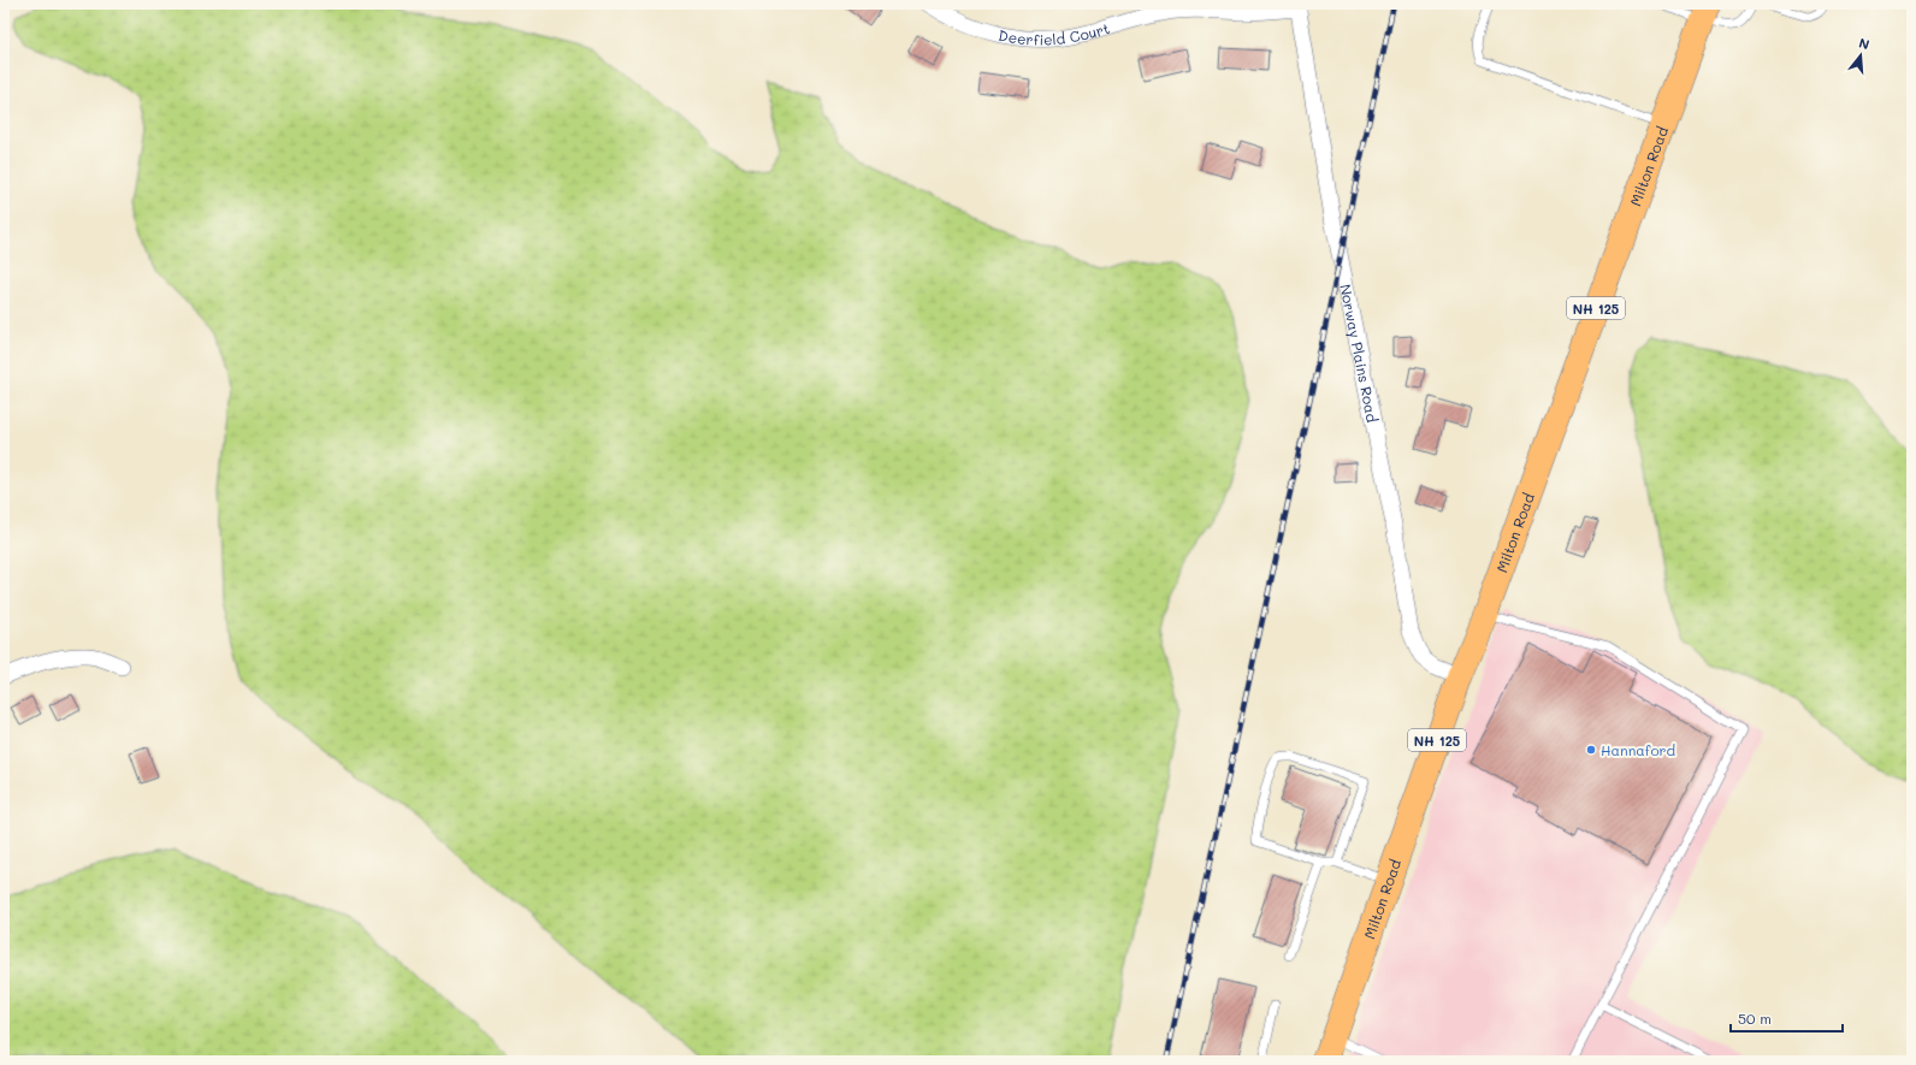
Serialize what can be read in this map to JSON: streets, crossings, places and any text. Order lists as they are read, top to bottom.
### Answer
{
  "streets": {
    "main road": ["Milton Road", "NH 125"],
    "street": ["Deerfield Court", "Norway Plains Road"]
  },
  "crossings": [
    ["Deerfield Court", "Norway Plains Road"],
    ["Milton Road", "Norway Plains Road"]
  ],
  "places": ["Hannaford"],
  "scale_bar": "50 m",
  "north": "top"
}
